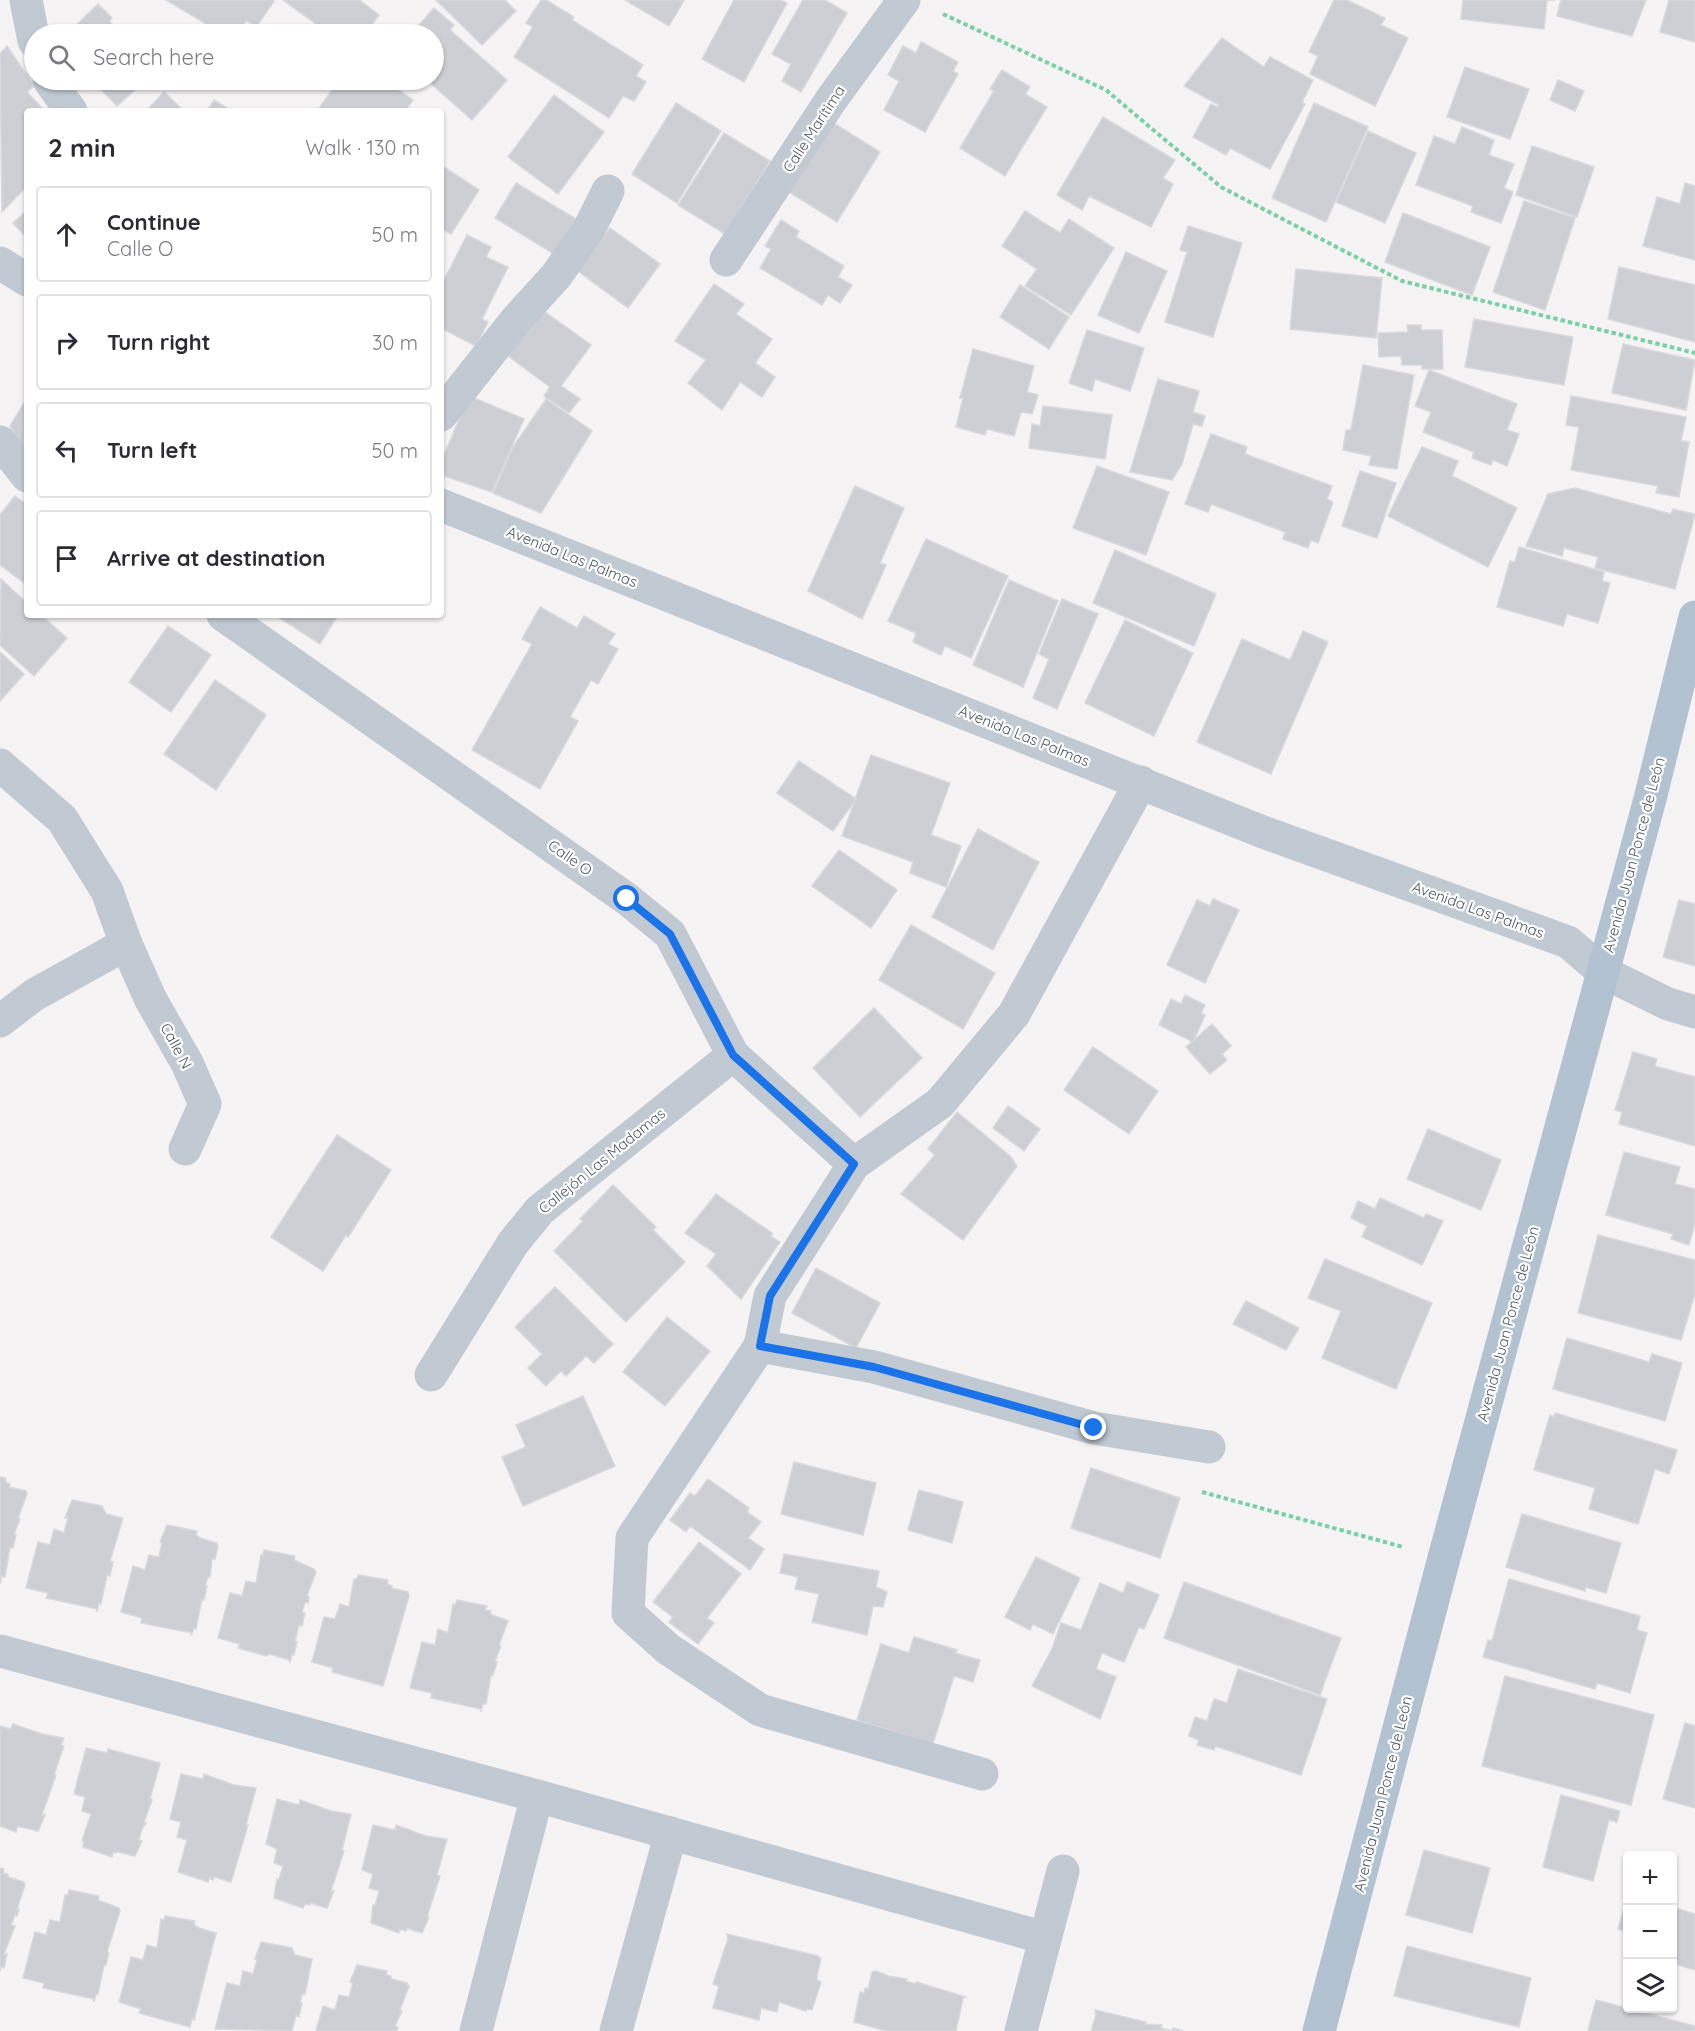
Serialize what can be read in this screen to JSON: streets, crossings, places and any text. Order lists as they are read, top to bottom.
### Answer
{
  "streets": {
    "main road": ["Avenida Juan Ponce de León"],
    "street": [
      "Calle Marítima",
      "Avenida Las Palmas",
      "Calle O",
      "Calle N",
      "Callejón Las Madamas"
    ]
  },
  "crossings": [
    ["Avenida Las Palmas", "Avenida Juan Ponce de León"],
    ["Calle O", "Callejón Las Madamas"]
  ],
  "page": {
    "search": "Search here",
    "heading": ["2 min", "Walk · 130 m"],
    "list": [
      ["Continue", "Calle O", "50 m"],
      ["Turn right", "30 m"],
      ["Turn left", "50 m"],
      "Arrive at destination"
    ],
    "map_buttons": ["+", "−"]
  }
}
